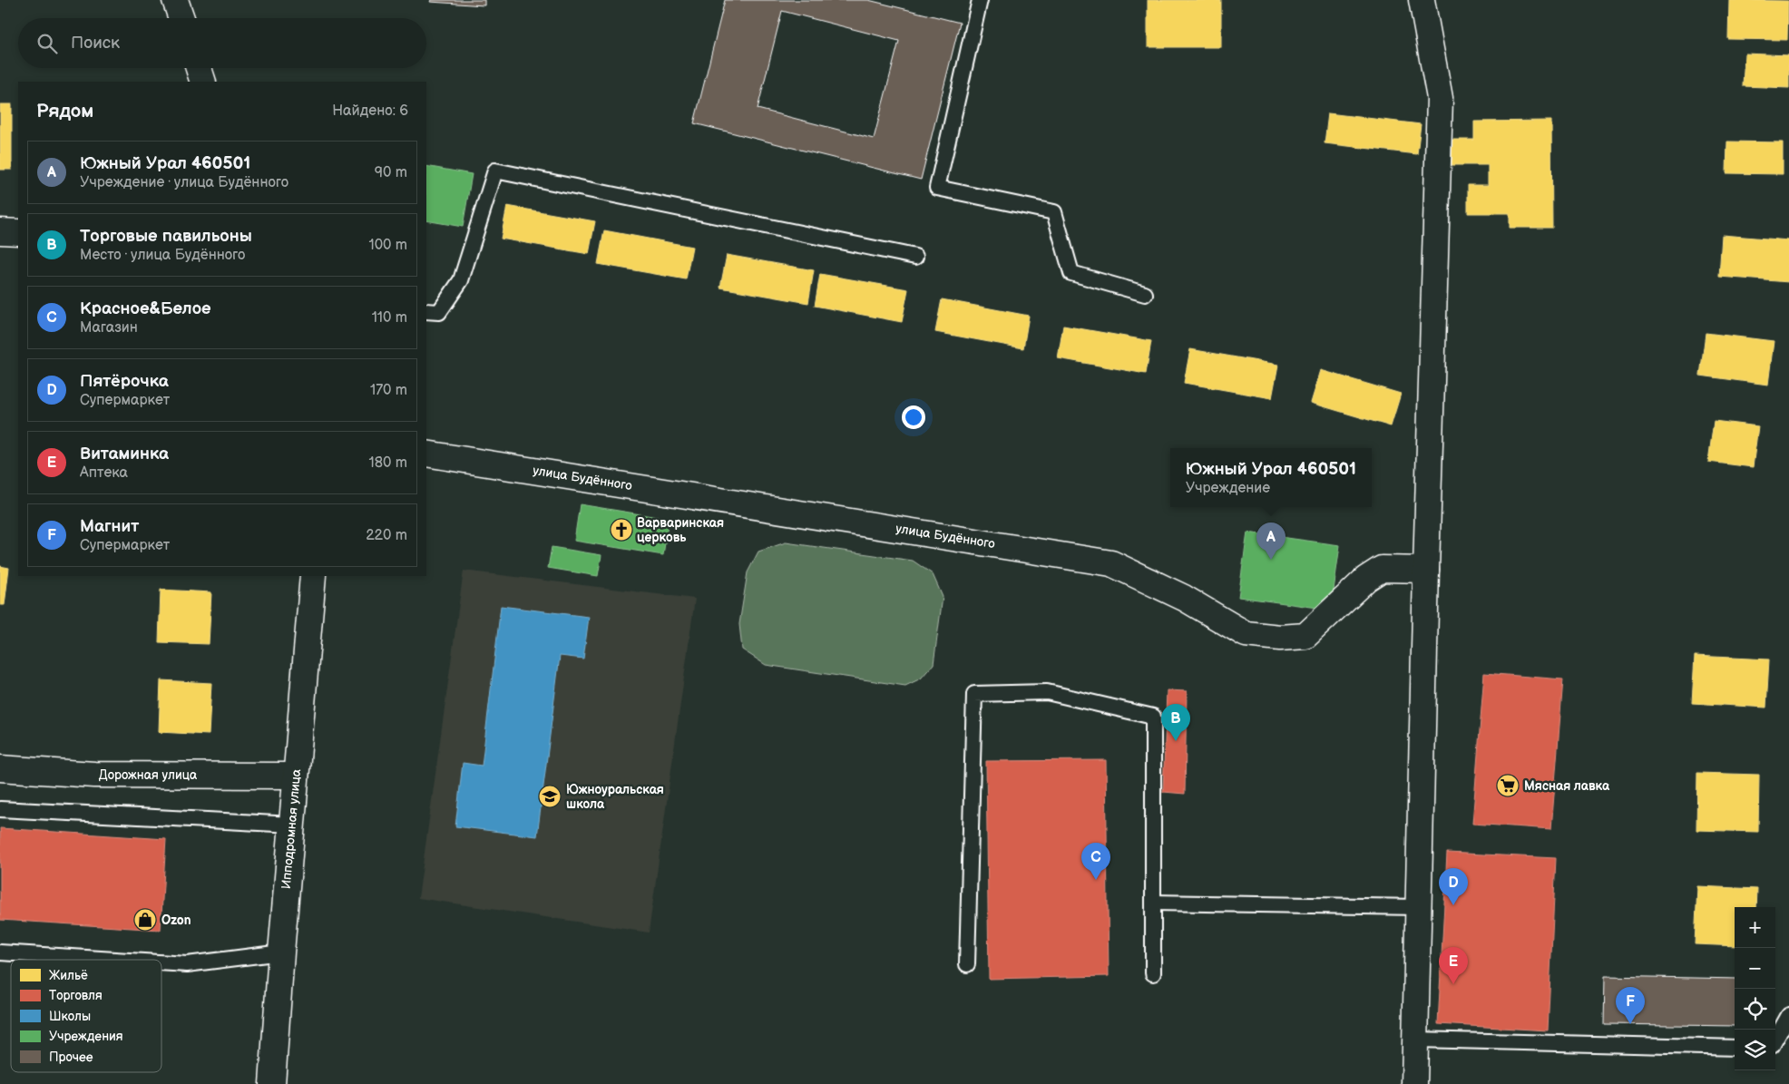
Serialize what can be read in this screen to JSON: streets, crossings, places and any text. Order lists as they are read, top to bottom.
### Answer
{
  "streets": {
    "street": ["улица Будённого", "Дорожная улица", "Ипподромная улица"]
  },
  "crossings": [
    ["Дорожная улица", "Ипподромная улица"]
  ],
  "places": {
    "church": ["Варваринская церковь"],
    "supermarket": ["Мясная лавка"],
    "school or university": ["Южноуральская школа"],
    "shop": ["Ozon"]
  },
  "legend": [
    "Жильё",
    "Торговля",
    "Школы",
    "Учреждения",
    "Прочее"
  ],
  "page": {
    "search": "Поиск",
    "heading": ["Рядом", "Найдено: 6"],
    "list": [
      {
        "mark": "A",
        "name": "Южный Урал 460501",
        "note": "Учреждение · улица Будённого",
        "value": "90 m"
      },
      {
        "mark": "B",
        "name": "Торговые павильоны",
        "note": "Место · улица Будённого",
        "value": "100 m"
      },
      {
        "mark": "C",
        "name": "Красное&Белое",
        "note": "Магазин",
        "value": "110 m"
      },
      {
        "mark": "D",
        "name": "Пятёрочка",
        "note": "Супермаркет",
        "value": "170 m"
      },
      {
        "mark": "E",
        "name": "Витаминка",
        "note": "Аптека",
        "value": "180 m"
      },
      {
        "mark": "F",
        "name": "Магнит",
        "note": "Супермаркет",
        "value": "220 m"
      }
    ],
    "popup": ["Южный Урал 460501", "Учреждение"],
    "pins": [
      "A",
      "B",
      "C",
      "D",
      "E",
      "F"
    ],
    "map_buttons": ["+", "−"]
  }
}
